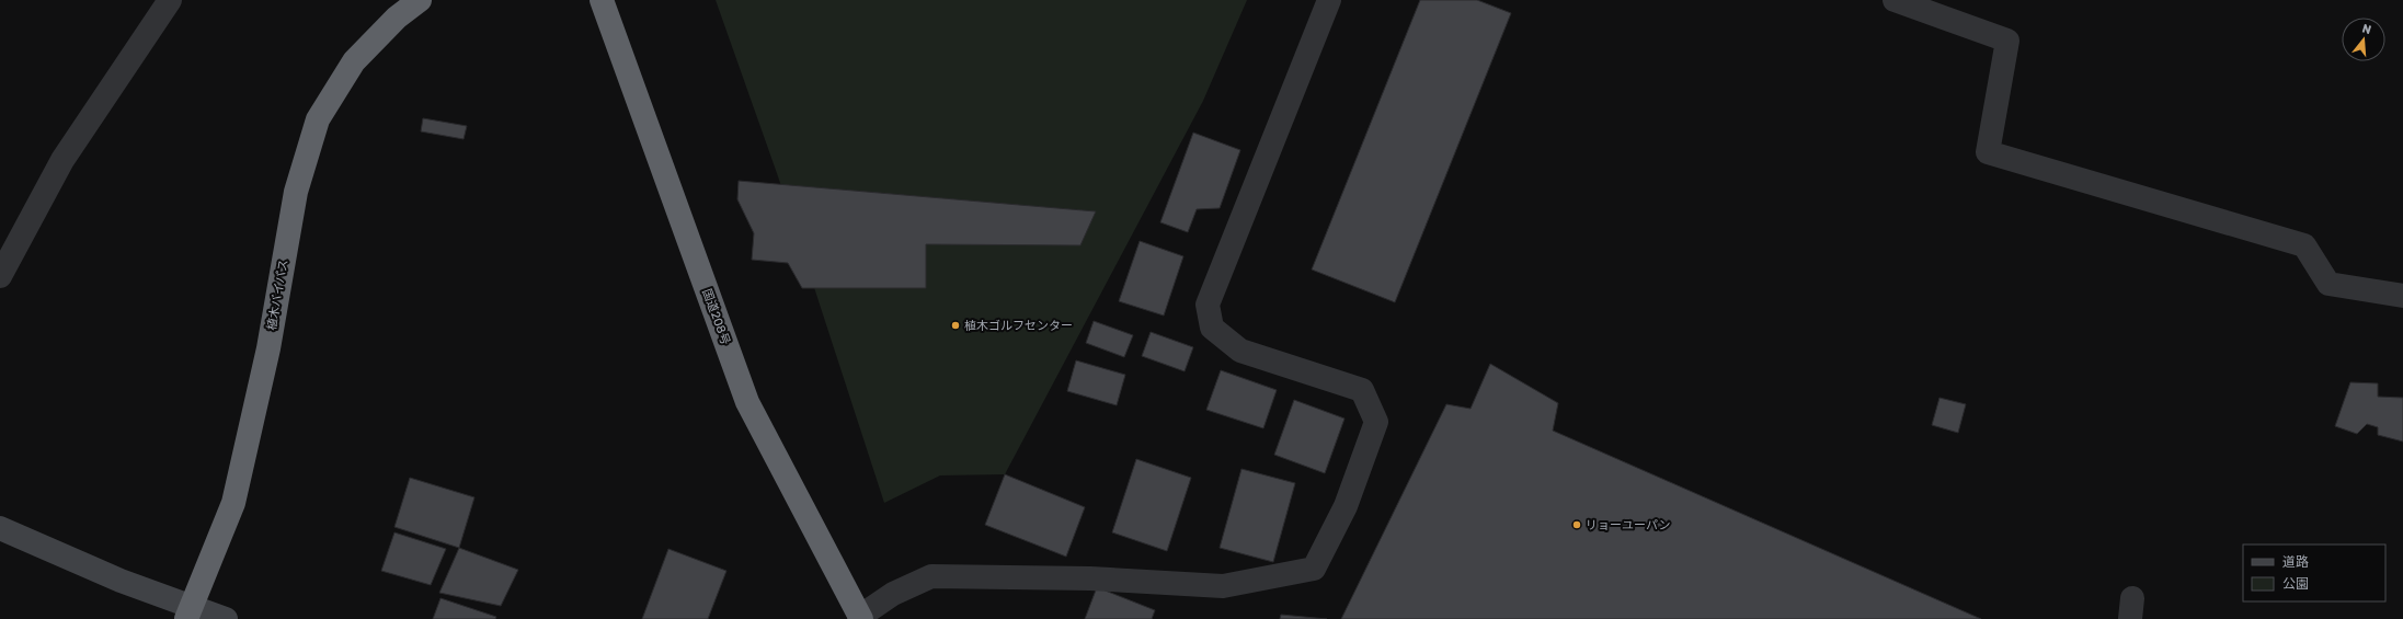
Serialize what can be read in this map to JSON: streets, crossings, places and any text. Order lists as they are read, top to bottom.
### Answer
{
  "streets": {
    "highway": ["植木バイパス", "国道208号"]
  },
  "places": ["植木ゴルフセンター", "リョーユーパン"],
  "legend": ["道路", "公園"],
  "north": "top"
}
